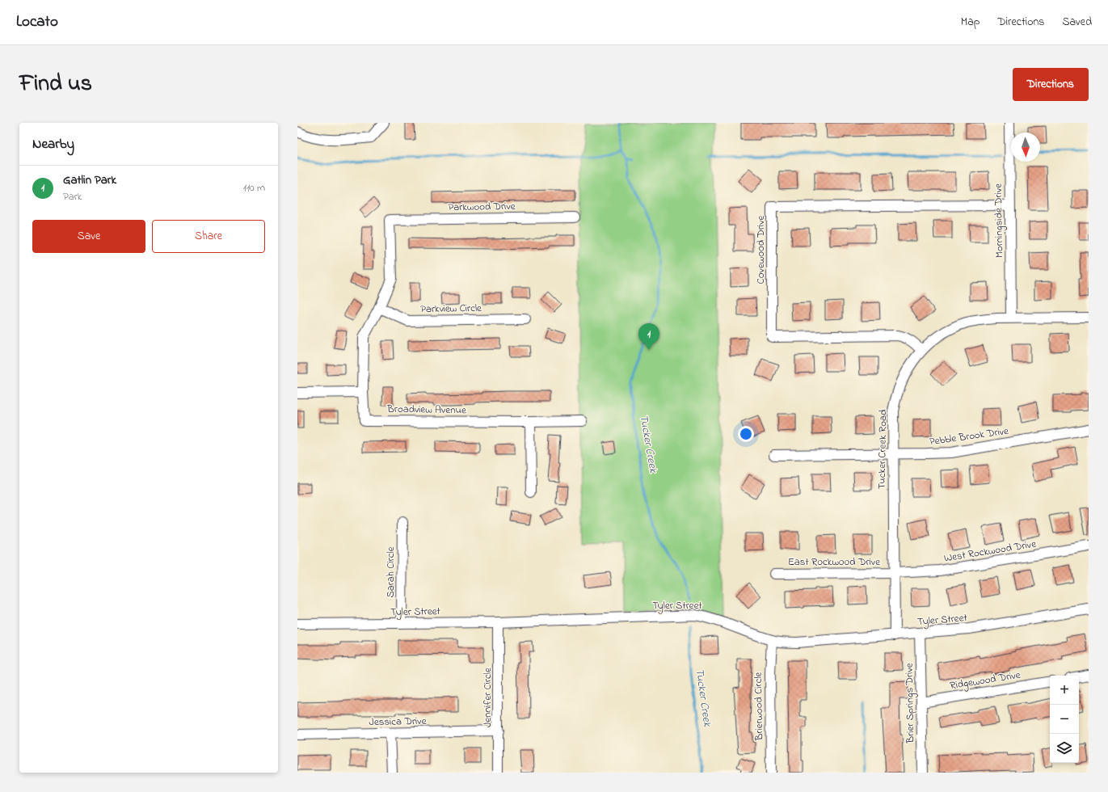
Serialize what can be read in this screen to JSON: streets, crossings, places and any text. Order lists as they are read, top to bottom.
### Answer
{
  "streets": {
    "street": [
      "Parkwood Drive",
      "Morningside Drive",
      "Covewood Drive",
      "Parkview Circle",
      "Broadview Avenue",
      "Pebble Brook Drive",
      "Tucker Creek Road",
      "West Rockwood Drive",
      "East Rockwood Drive",
      "Sarah Circle",
      "Tyler Street",
      "Ridgewood Drive",
      "Jennifer Circle",
      "Brier Springs Drive",
      "Brierwood Circle",
      "Jessica Drive"
    ]
  },
  "crossings": [
    ["Parkwood Drive", "Parkview Circle"],
    ["Morningside Drive", "Covewood Drive"],
    ["Morningside Drive", "Tucker Creek Road"],
    ["Covewood Drive", "Tucker Creek Road"],
    ["Pebble Brook Drive", "Tucker Creek Road"],
    ["Tucker Creek Road", "West Rockwood Drive"],
    ["Tucker Creek Road", "East Rockwood Drive"],
    ["Tucker Creek Road", "Tyler Street"],
    ["West Rockwood Drive", "East Rockwood Drive"],
    ["Sarah Circle", "Tyler Street"],
    ["Tyler Street", "Jennifer Circle"],
    ["Tyler Street", "Brier Springs Drive"],
    ["Tyler Street", "Brierwood Circle"],
    ["Ridgewood Drive", "Brier Springs Drive"],
    ["Jennifer Circle", "Jessica Drive"]
  ],
  "water": ["Tucker Creek"],
  "north": "bottom",
  "page": {
    "header": "Locato",
    "nav": ["Map", "Directions", "Saved"],
    "title": "Find us",
    "buttons": [
      "Directions",
      ["Save", "Share"]
    ],
    "heading": "Nearby",
    "list": [
      {
        "mark": "1",
        "name": "Gatlin Park",
        "note": "Park",
        "value": "110 m"
      }
    ],
    "pins": "1",
    "map_buttons": ["+", "−"]
  }
}
